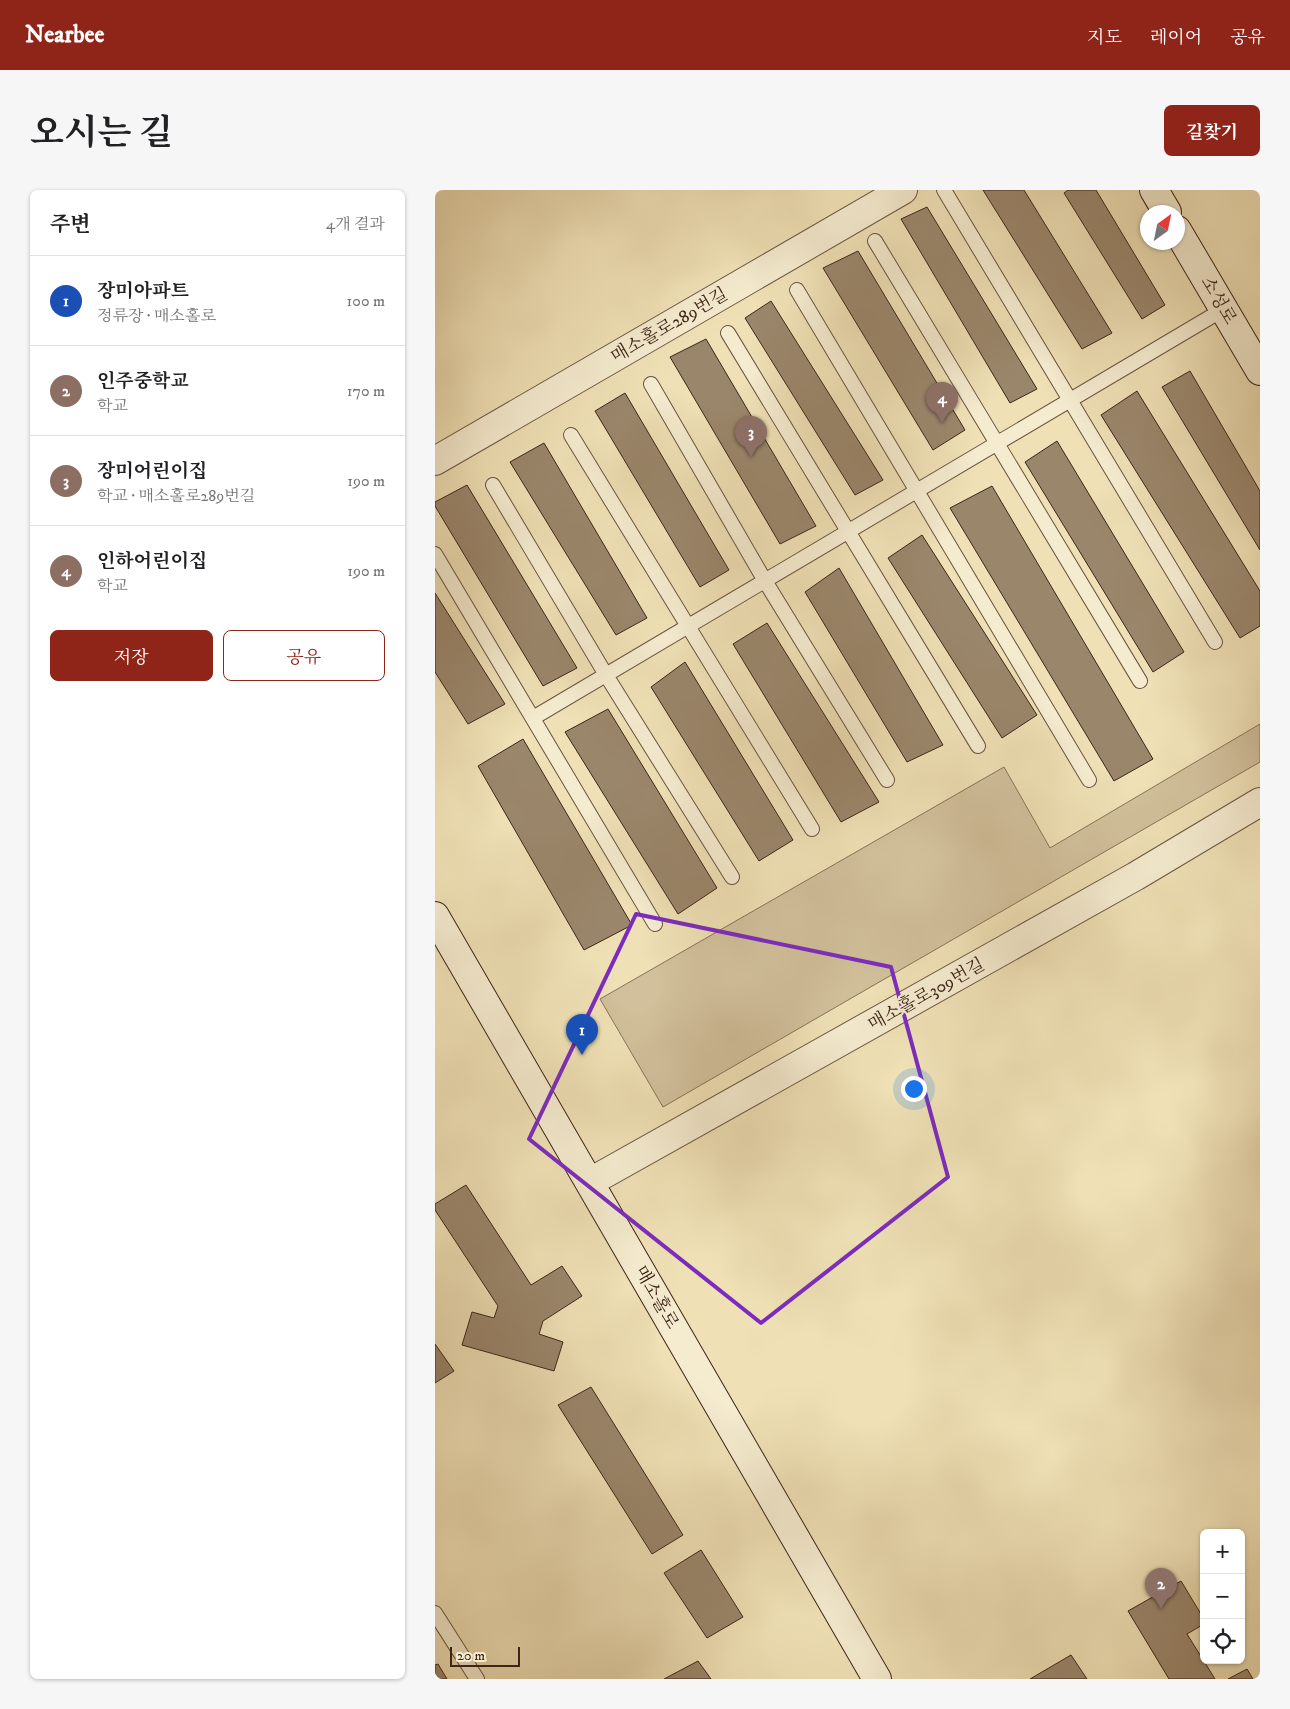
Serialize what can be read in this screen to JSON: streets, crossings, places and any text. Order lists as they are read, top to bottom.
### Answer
{
  "streets": {
    "street": [
      "소성로",
      "매소홀로289번길",
      "매소홀로309번길",
      "매소홀로"
    ]
  },
  "crossings": [
    ["매소홀로309번길", "매소홀로"]
  ],
  "scale_bar": "20 m",
  "north": "top right",
  "page": {
    "header": "Nearbee",
    "nav": ["지도", "레이어", "공유"],
    "title": "오시는 길",
    "buttons": [
      "길찾기",
      ["저장", "공유"]
    ],
    "heading": ["주변", "4개 결과"],
    "list": [
      {
        "mark": "1",
        "name": "장미아파트",
        "note": "정류장 · 매소홀로",
        "value": "100 m"
      },
      {
        "mark": "2",
        "name": "인주중학교",
        "note": "학교",
        "value": "170 m"
      },
      {
        "mark": "3",
        "name": "장미어린이집",
        "note": "학교 · 매소홀로289번길",
        "value": "190 m"
      },
      {
        "mark": "4",
        "name": "인하어린이집",
        "note": "학교",
        "value": "190 m"
      }
    ],
    "pins": [
      "4",
      "3",
      "1",
      "2"
    ],
    "map_buttons": ["+", "−"],
    "scale": "20 m"
  }
}
